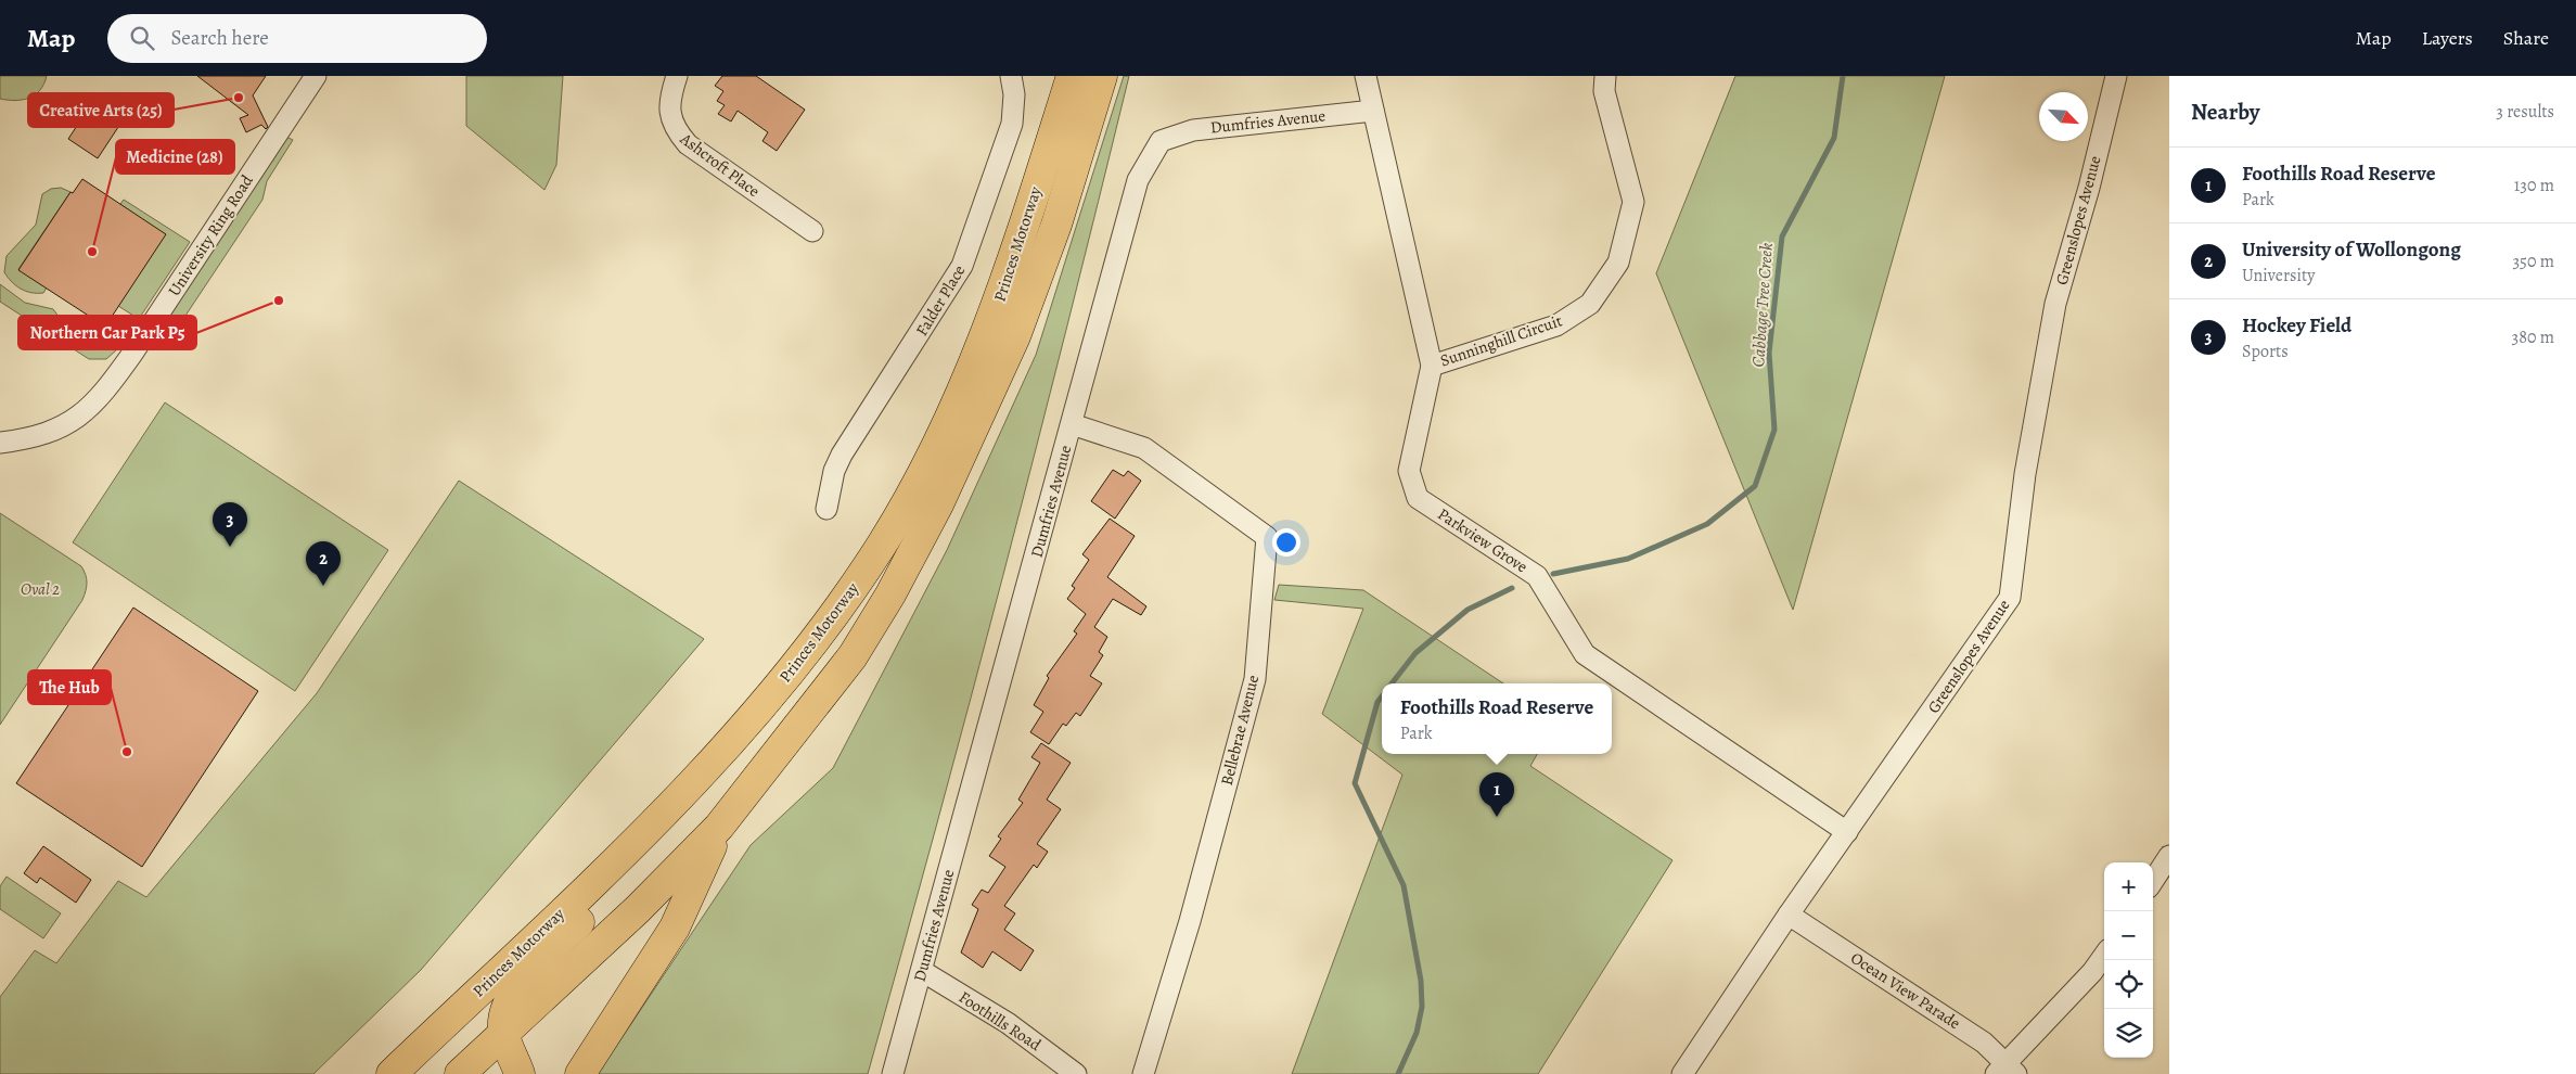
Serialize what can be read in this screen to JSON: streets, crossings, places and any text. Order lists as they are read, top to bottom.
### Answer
{
  "streets": {
    "highway": ["Princes Motorway"],
    "street": [
      "Dumfries Avenue",
      "Ashcroft Place",
      "Greenslopes Avenue",
      "University Ring Road",
      "Falder Place",
      "Sunninghill Circuit",
      "Parkview Grove",
      "Bellebrae Avenue",
      "Ocean View Parade",
      "Foothills Road"
    ]
  },
  "crossings": [
    ["Dumfries Avenue", "Sunninghill Circuit"],
    ["Dumfries Avenue", "Bellebrae Avenue"],
    ["Dumfries Avenue", "Foothills Road"],
    ["Greenslopes Avenue", "Parkview Grove"],
    ["Greenslopes Avenue", "Ocean View Parade"],
    ["Sunninghill Circuit", "Parkview Grove"]
  ],
  "water": ["Cabbage Tree Creek"],
  "parks": ["Oval 2"],
  "places": [
    "Creative Arts (25)",
    "Medicine (28)",
    "Northern Car Park P5",
    "The Hub"
  ],
  "north": "bottom right",
  "page": {
    "header": "Map",
    "search": "Search here",
    "nav": ["Map", "Layers", "Share"],
    "heading": ["Nearby", "3 results"],
    "list": [
      {
        "mark": "1",
        "name": "Foothills Road Reserve",
        "note": "Park",
        "value": "130 m"
      },
      {
        "mark": "2",
        "name": "University of Wollongong",
        "note": "University",
        "value": "350 m"
      },
      {
        "mark": "3",
        "name": "Hockey Field",
        "note": "Sports",
        "value": "380 m"
      }
    ],
    "pins": ["3", "2", "1"],
    "popup": ["Foothills Road Reserve", "Park"],
    "map_buttons": ["+", "−"]
  }
}
